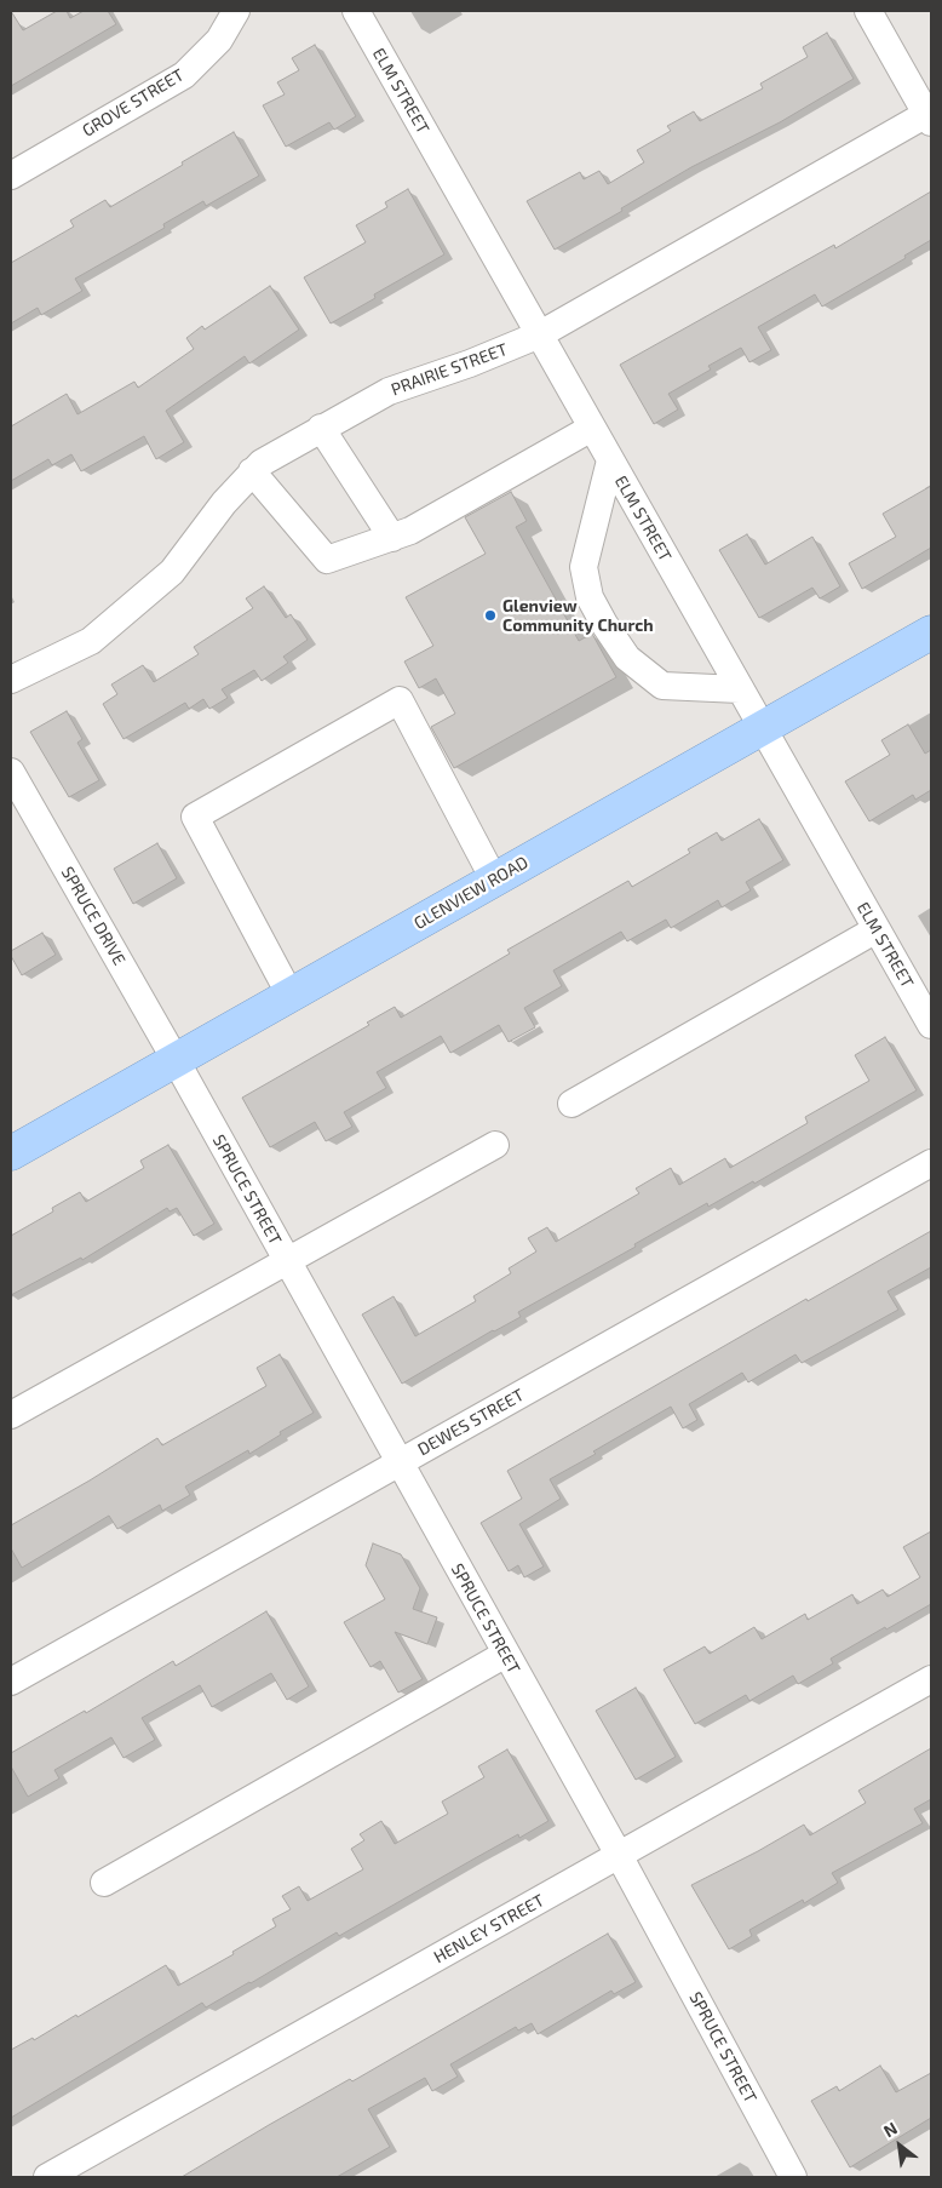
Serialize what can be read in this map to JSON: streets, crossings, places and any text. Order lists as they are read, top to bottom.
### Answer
{
  "streets": {
    "main road": ["GLENVIEW ROAD"],
    "street": [
      "ELM STREET",
      "GROVE STREET",
      "PRAIRIE STREET",
      "SPRUCE DRIVE",
      "SPRUCE STREET",
      "DEWES STREET",
      "HENLEY STREET"
    ]
  },
  "crossings": [
    ["ELM STREET", "PRAIRIE STREET"],
    ["ELM STREET", "GLENVIEW ROAD"],
    ["GLENVIEW ROAD", "SPRUCE DRIVE"],
    ["GLENVIEW ROAD", "SPRUCE STREET"],
    ["SPRUCE DRIVE", "SPRUCE STREET"],
    ["SPRUCE STREET", "DEWES STREET"],
    ["SPRUCE STREET", "HENLEY STREET"]
  ],
  "places": ["Glenview Community Church"],
  "north": "top left"
}
